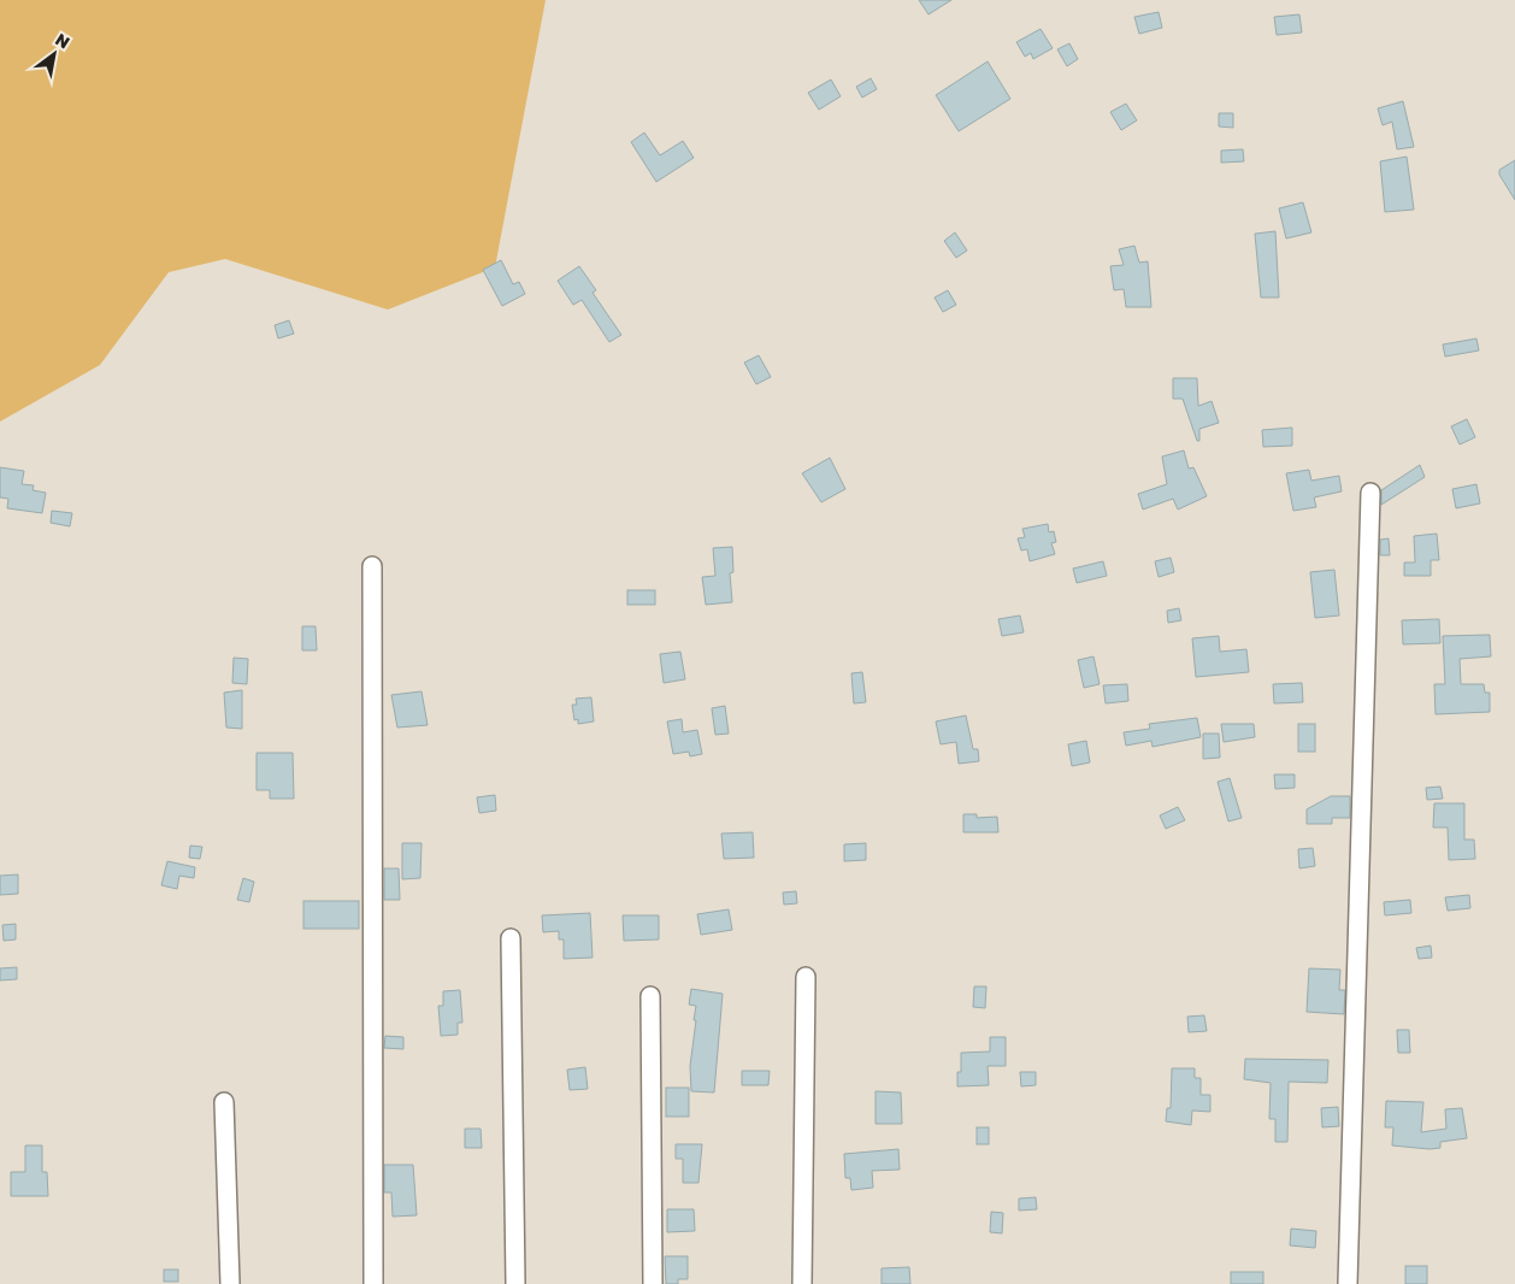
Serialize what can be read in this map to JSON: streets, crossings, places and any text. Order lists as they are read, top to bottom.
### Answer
{
  "north": "top right"
}
